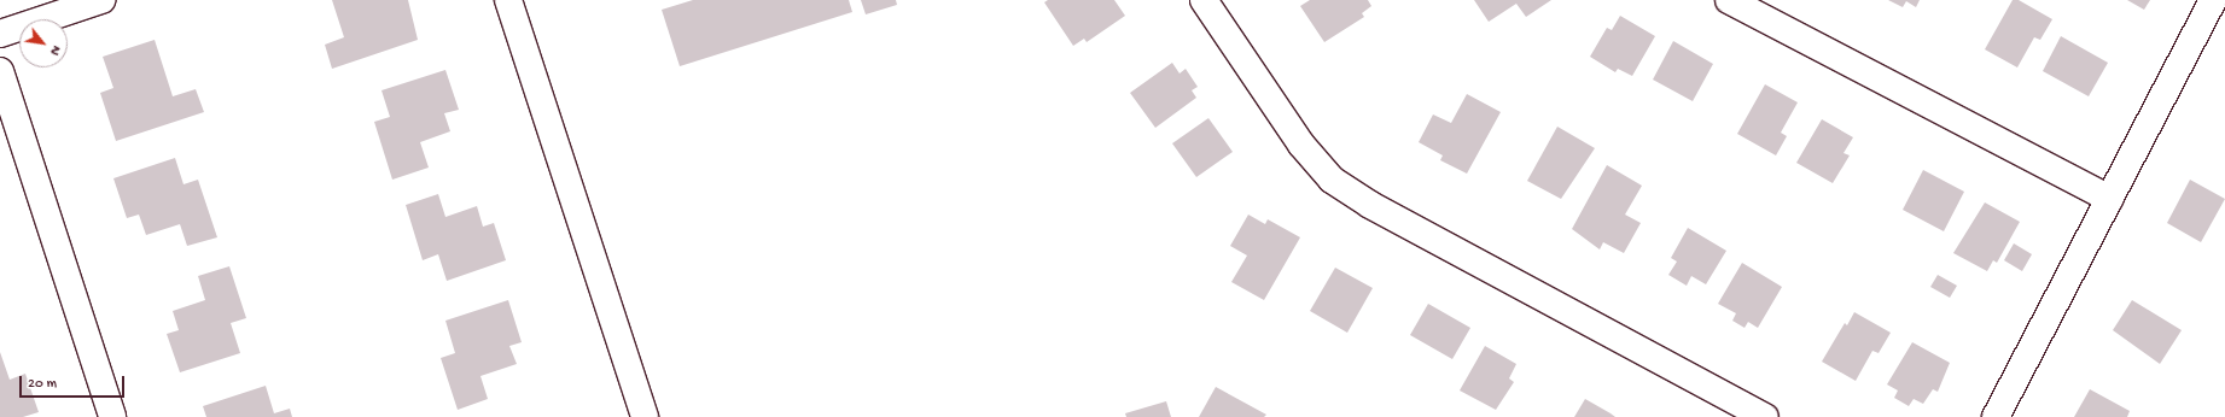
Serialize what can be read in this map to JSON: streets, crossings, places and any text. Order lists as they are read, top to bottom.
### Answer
{
  "scale_bar": "20 m",
  "north": "bottom right"
}
